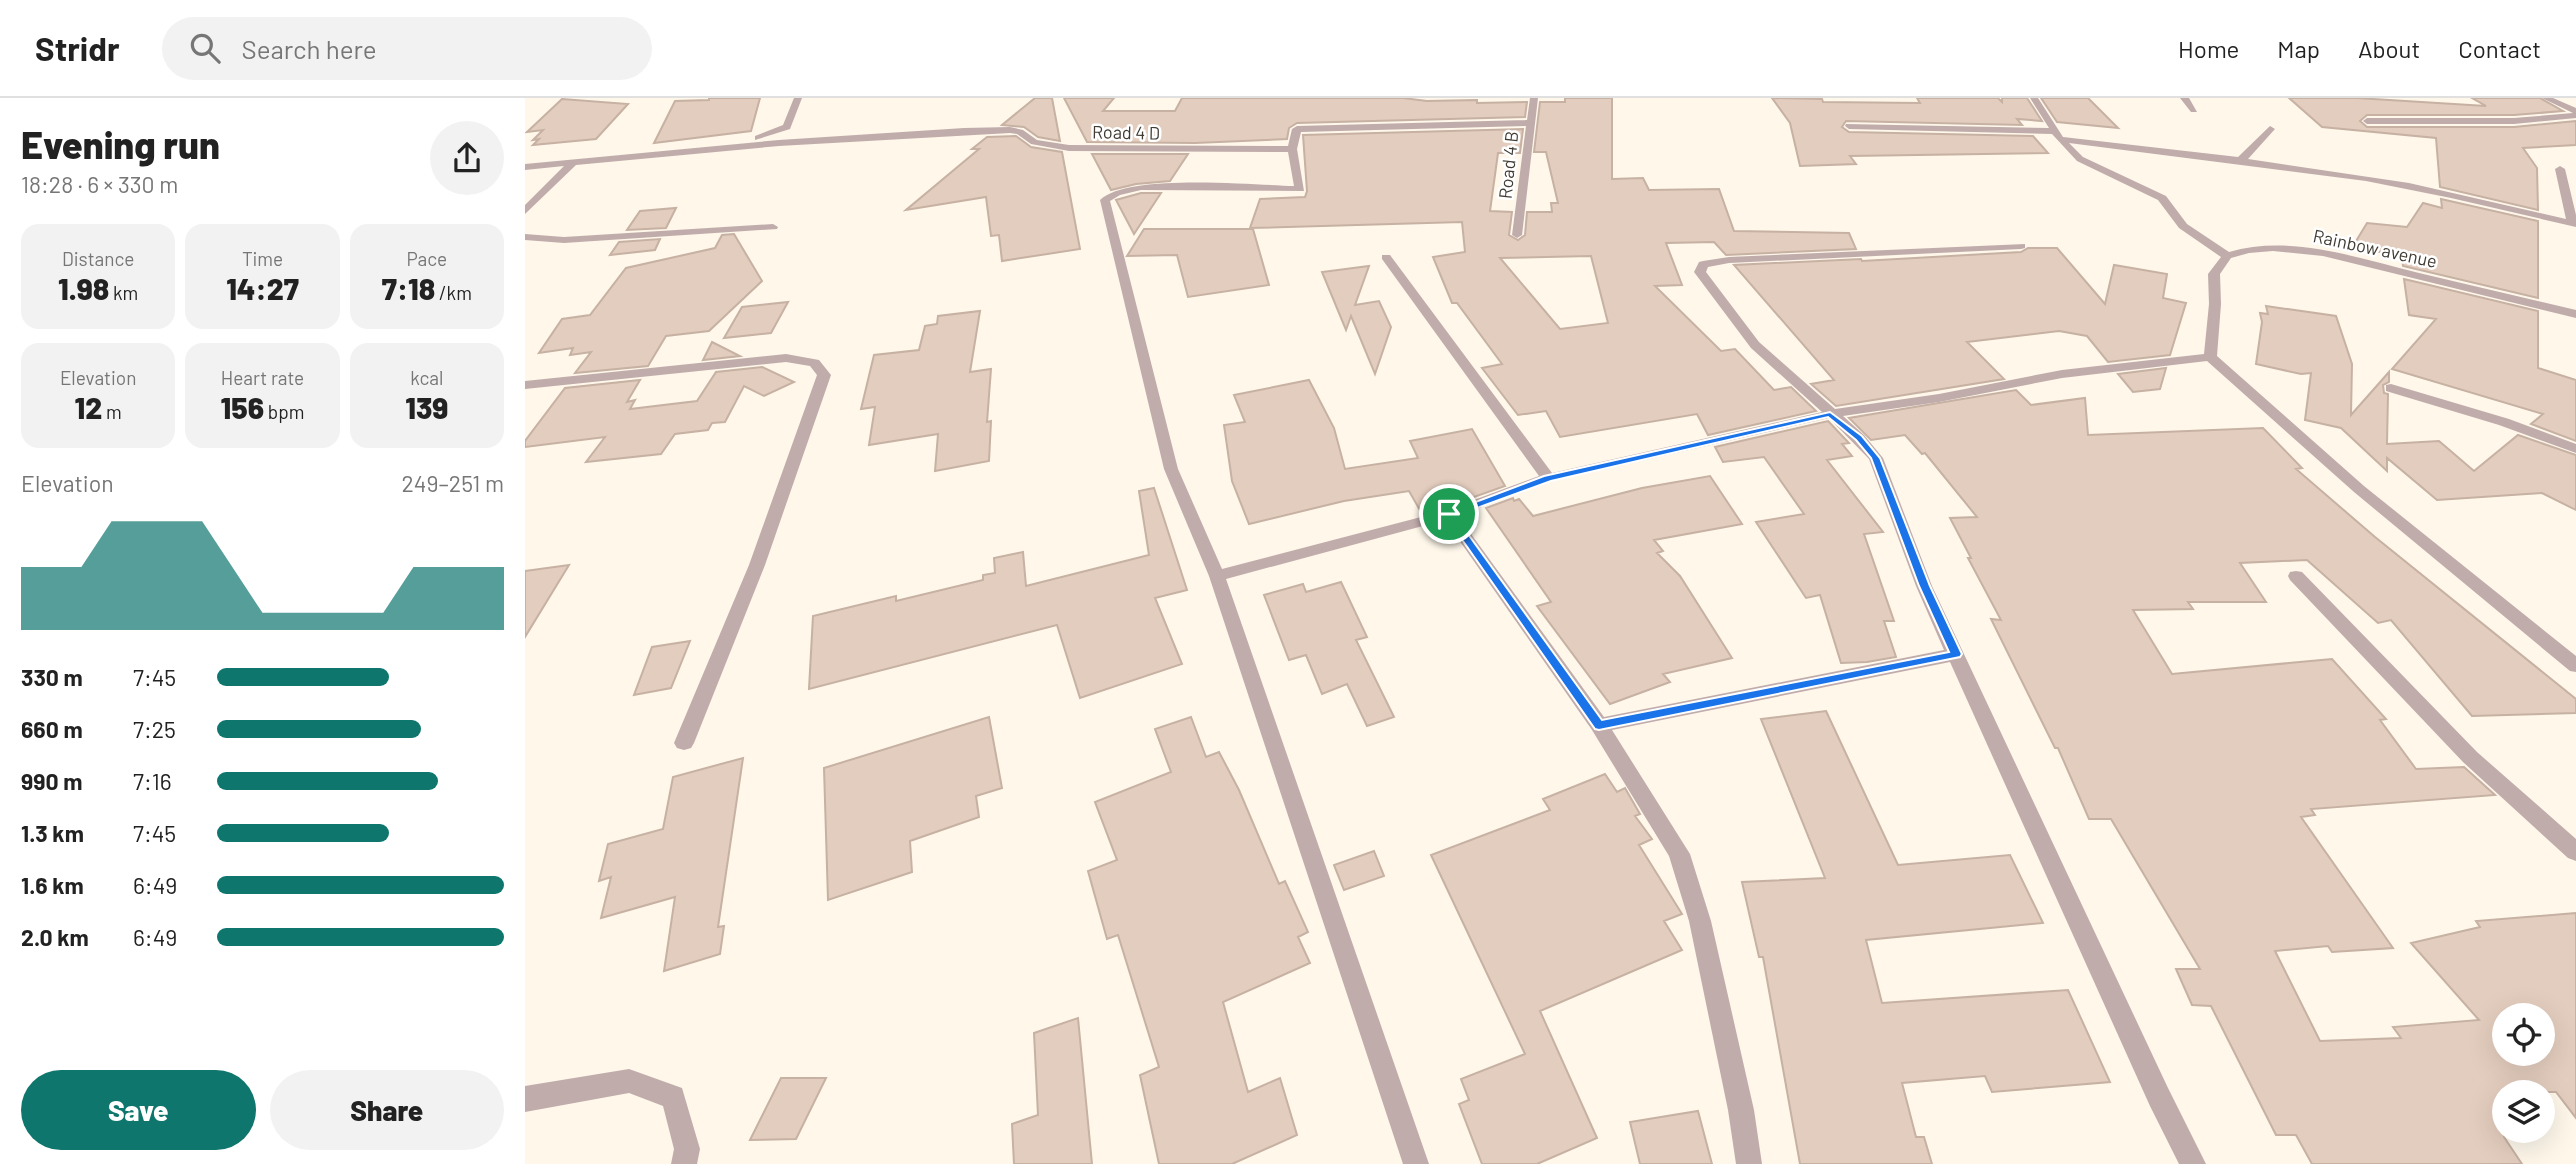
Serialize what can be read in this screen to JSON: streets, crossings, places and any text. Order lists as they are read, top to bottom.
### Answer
{
  "streets": {
    "street": ["Road 4 D", "Road 4 B", "Rainbow avenue"]
  },
  "page": {
    "header": "Stridr",
    "search": "Search here",
    "nav": [
      "Home",
      "Map",
      "About",
      "Contact"
    ],
    "heading": ["Evening run", "18:28 · 6 × 330 m"],
    "stats": [
      ["Distance", "1.98 km"],
      ["Time", "14:27"],
      ["Pace", "7:18 /km"],
      ["Elevation", "12 m"],
      ["Heart rate", "156 bpm"],
      ["kcal", "139"]
    ],
    "chart": ["Elevation", "249–251 m"],
    "list": [
      {
        "name": "330 m",
        "note": "7:45"
      },
      {
        "name": "660 m",
        "note": "7:25"
      },
      {
        "name": "990 m",
        "note": "7:16"
      },
      {
        "name": "1.3 km",
        "note": "7:45"
      },
      {
        "name": "1.6 km",
        "note": "6:49"
      },
      {
        "name": "2.0 km",
        "note": "6:49"
      }
    ],
    "buttons": ["Save", "Share"]
  }
}
